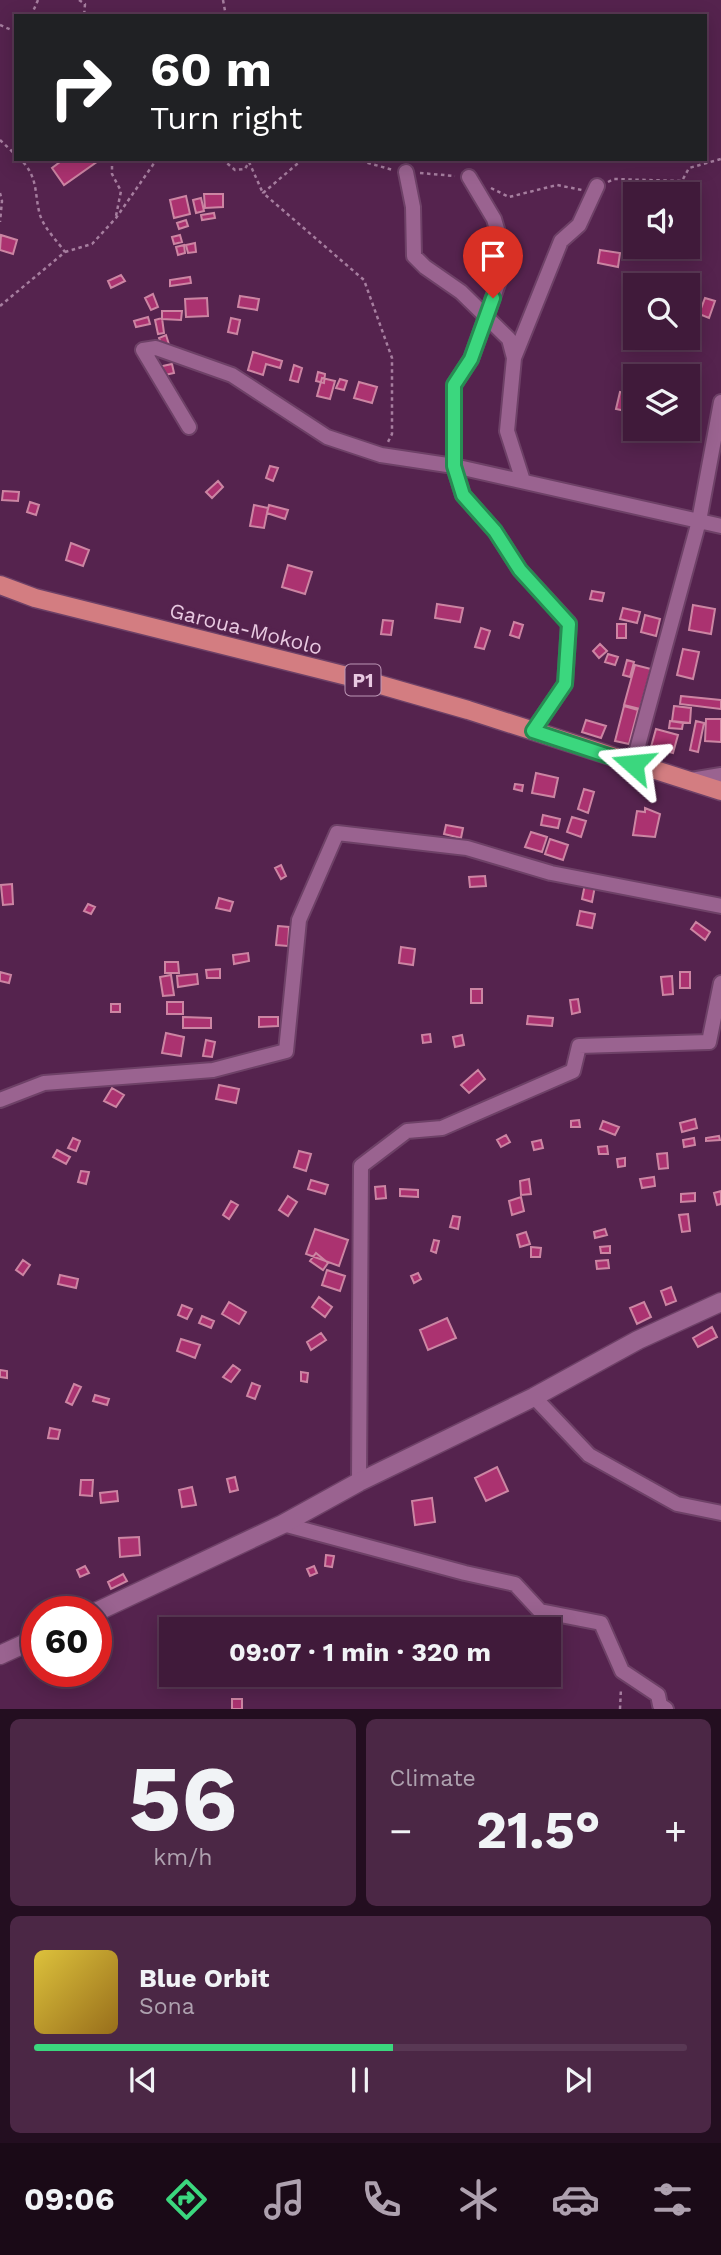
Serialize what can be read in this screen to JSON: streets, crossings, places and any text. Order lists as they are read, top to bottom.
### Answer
{
  "streets": {
    "main road": ["Garoua-Mokolo", "P1"]
  },
  "page": {
    "turn": ["60 m", "Turn right"],
    "limit": "60",
    "trip": "09:07 · 1 min · 320 m",
    "tile": [
      ["56", "km/h"],
      "Climate"
    ],
    "heat": ["−", "21.5°", "+"],
    "song": ["Blue Orbit", "Sona"],
    "tabs": "09:06"
  }
}
